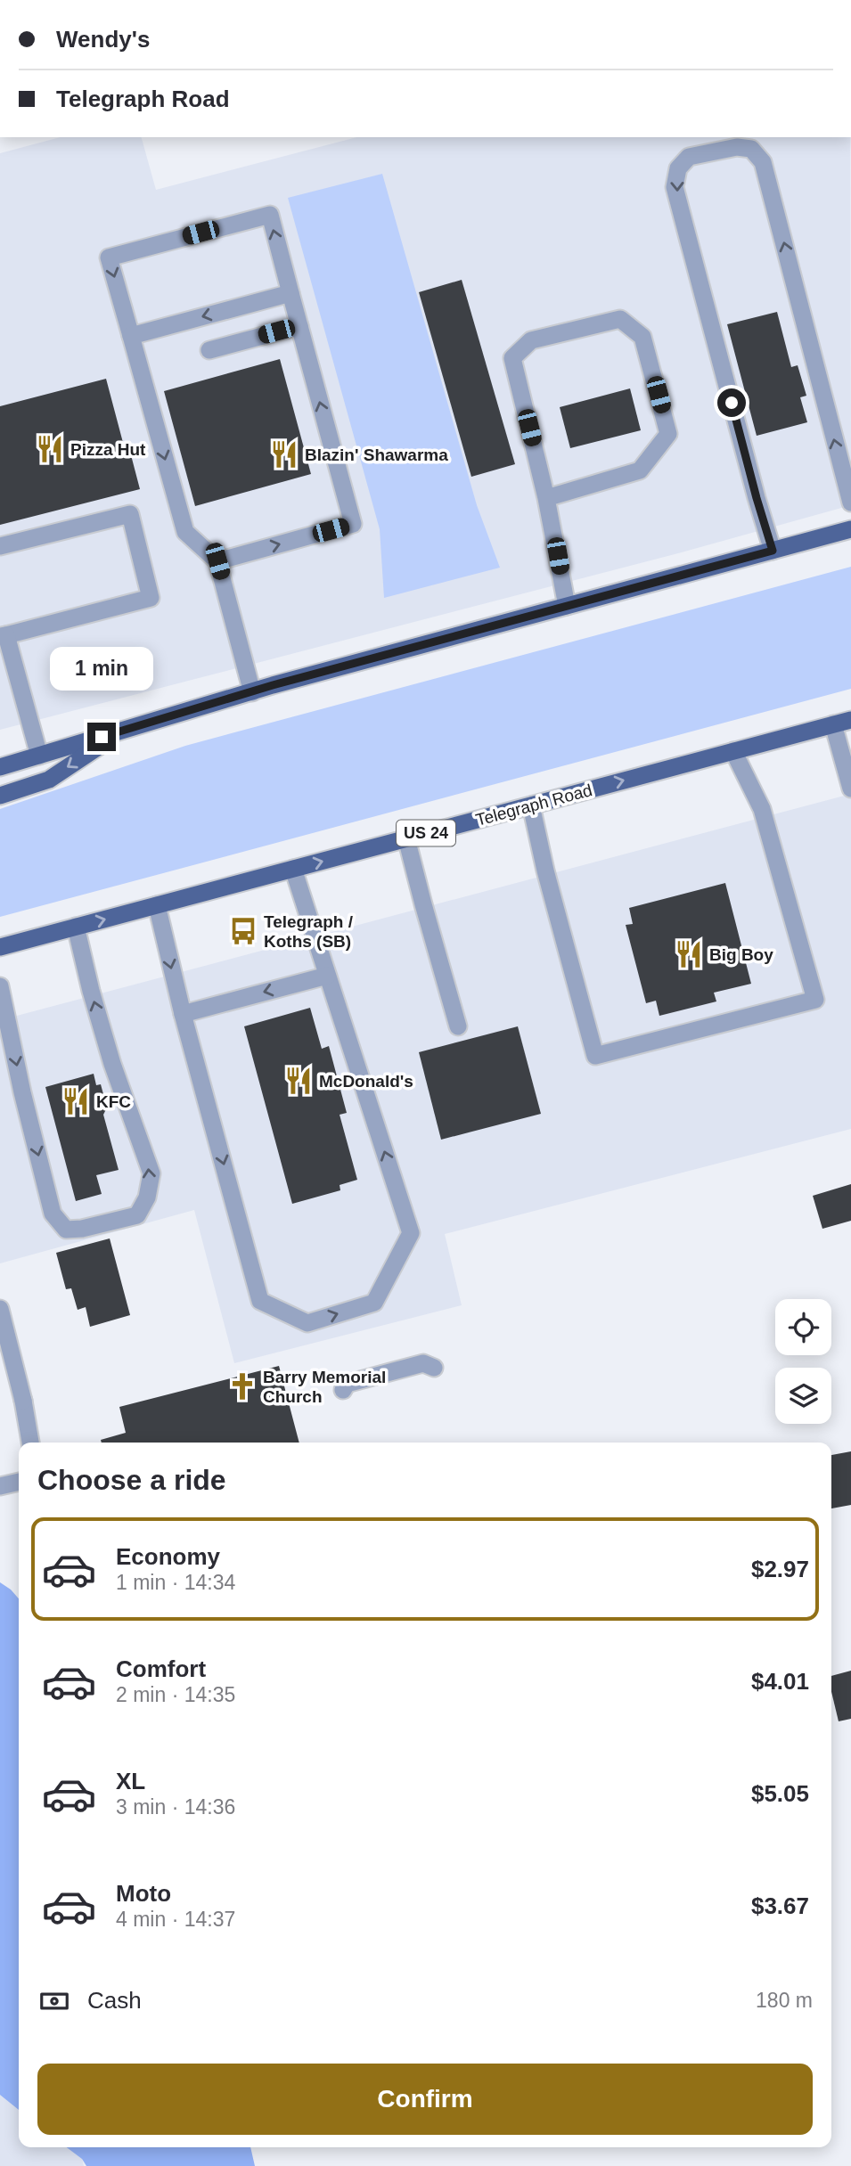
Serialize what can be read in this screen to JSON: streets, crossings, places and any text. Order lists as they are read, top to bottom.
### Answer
{
  "streets": {
    "main road": ["Telegraph Road", "US 24"]
  },
  "one_way": ["Telegraph Road"],
  "places": {
    "restaurant": [
      "Pizza Hut",
      "Blazin' Shawarma",
      "Big Boy",
      "McDonald's",
      "KFC"
    ],
    "bus stop": ["Telegraph / Koths (SB)"],
    "church": ["Barry Memorial Church"]
  },
  "page": {
    "banner": ["Wendy's", "Telegraph Road"],
    "bubble": "1 min",
    "heading": "Choose a ride",
    "list": [
      {
        "name": "Economy",
        "note": "1 min · 14:34",
        "value": "$2.97"
      },
      {
        "name": "Comfort",
        "note": "2 min · 14:35",
        "value": "$4.01"
      },
      {
        "name": "XL",
        "note": "3 min · 14:36",
        "value": "$5.05"
      },
      {
        "name": "Moto",
        "note": "4 min · 14:37",
        "value": "$3.67"
      }
    ],
    "pay": ["Cash", "180 m"],
    "buttons": "Confirm"
  }
}
